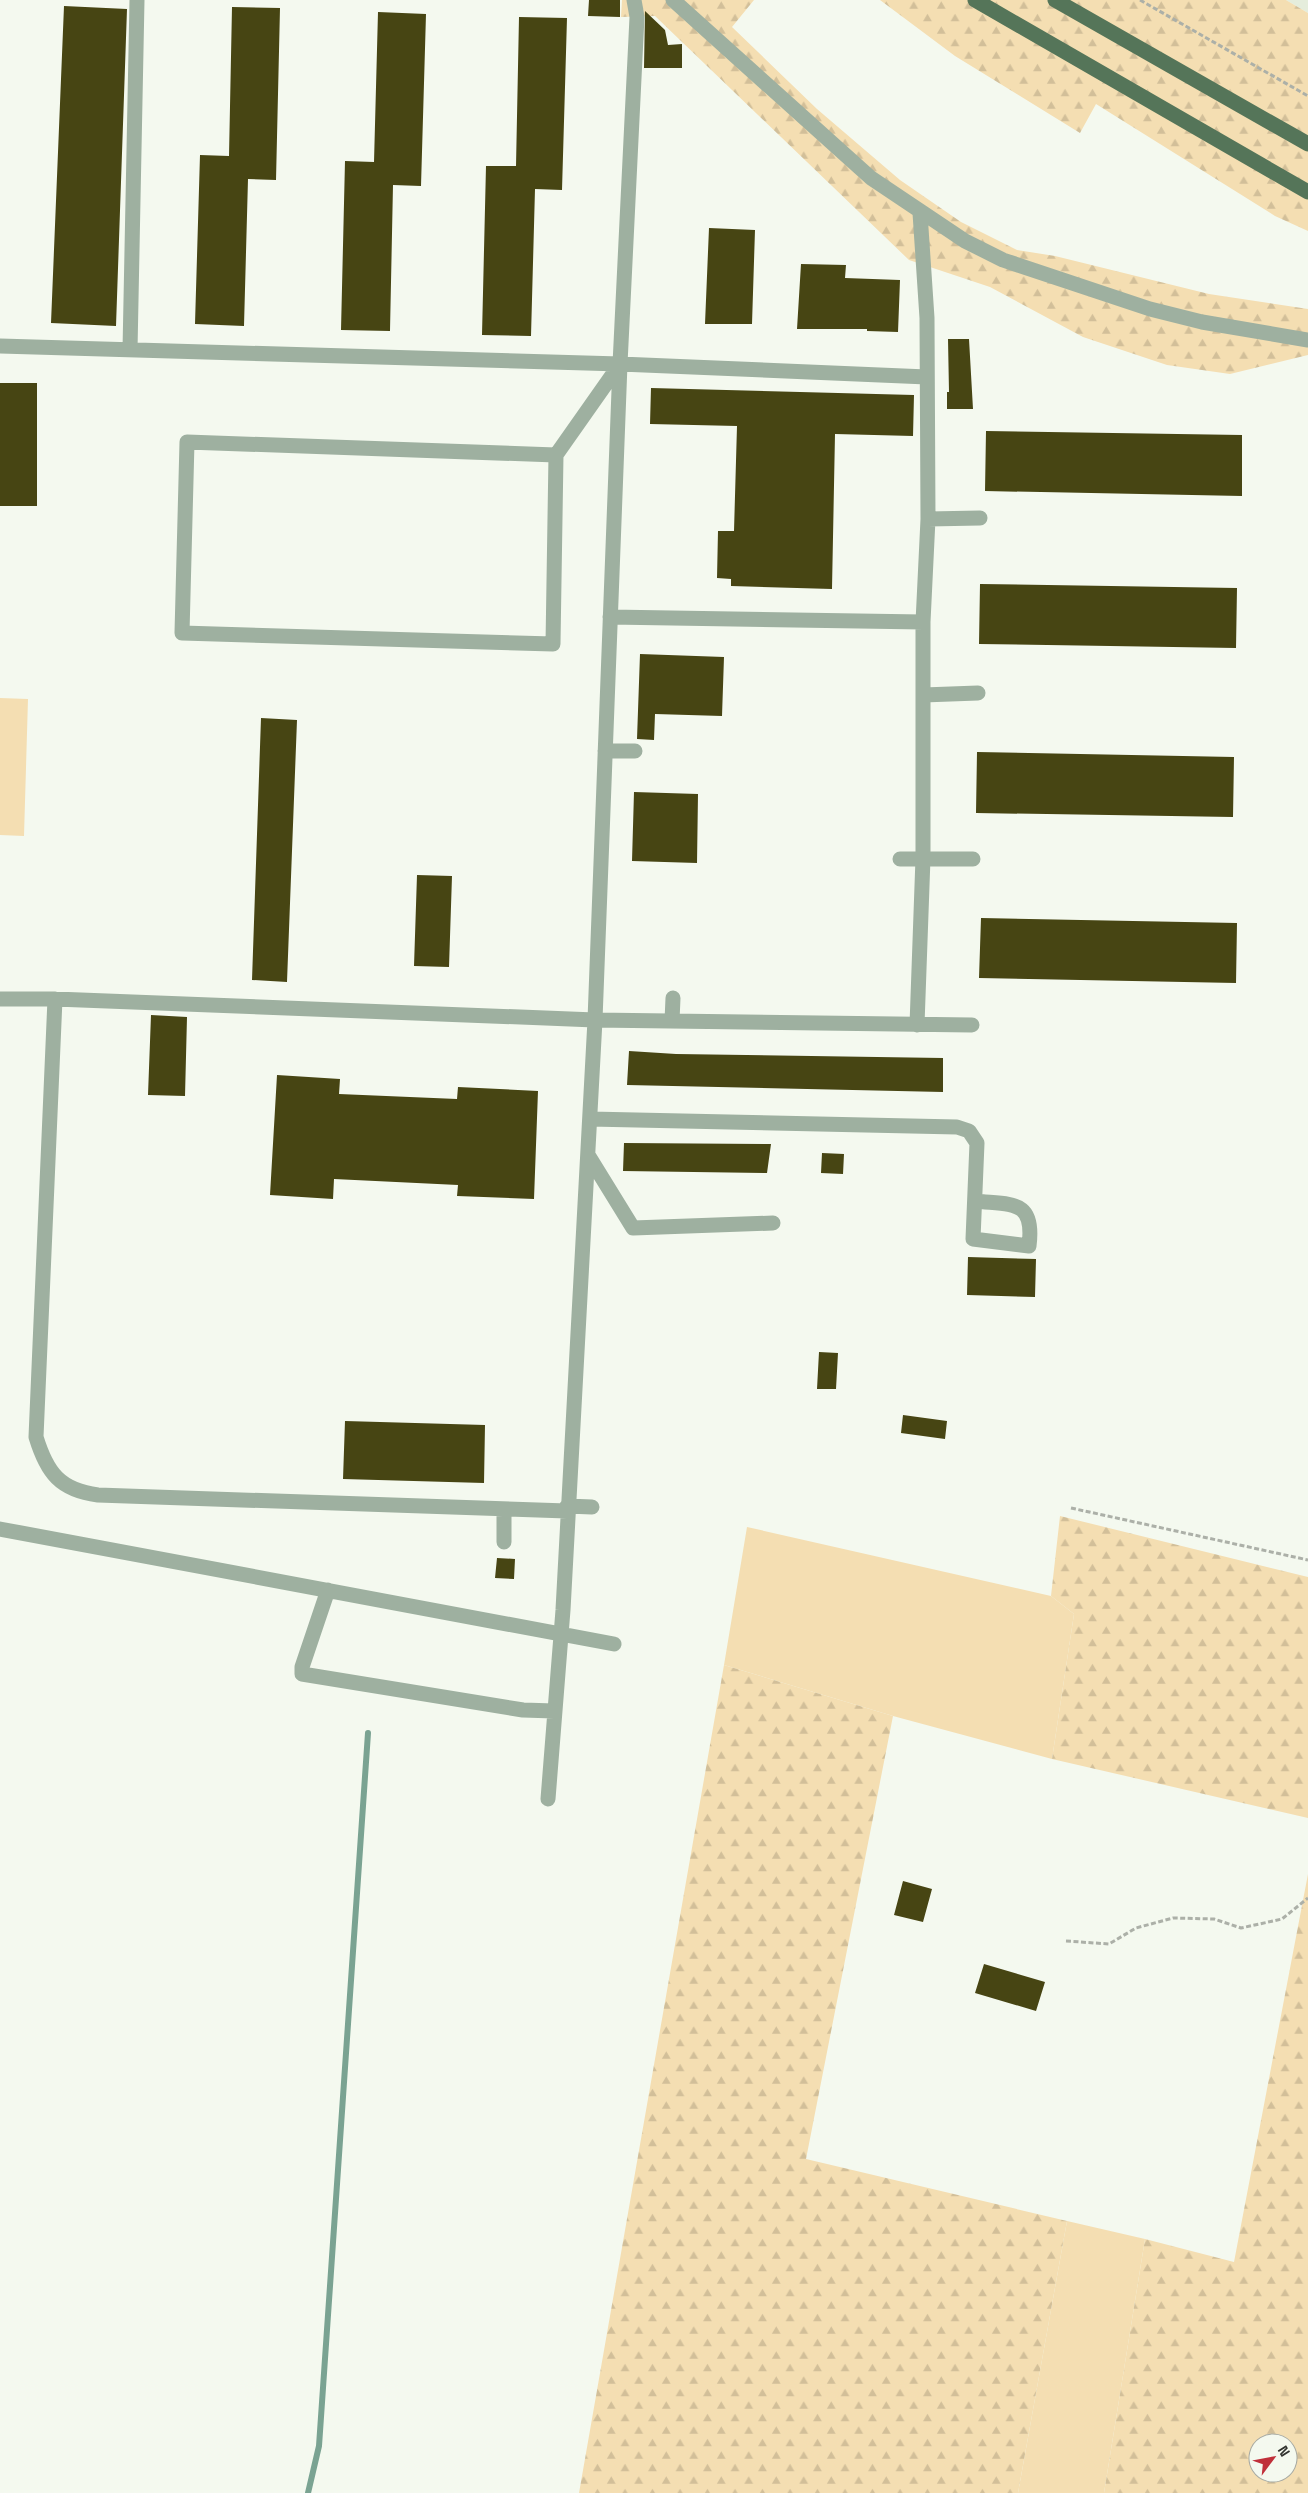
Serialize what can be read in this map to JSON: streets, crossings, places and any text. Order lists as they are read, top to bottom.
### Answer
{
  "north": "top right"
}
